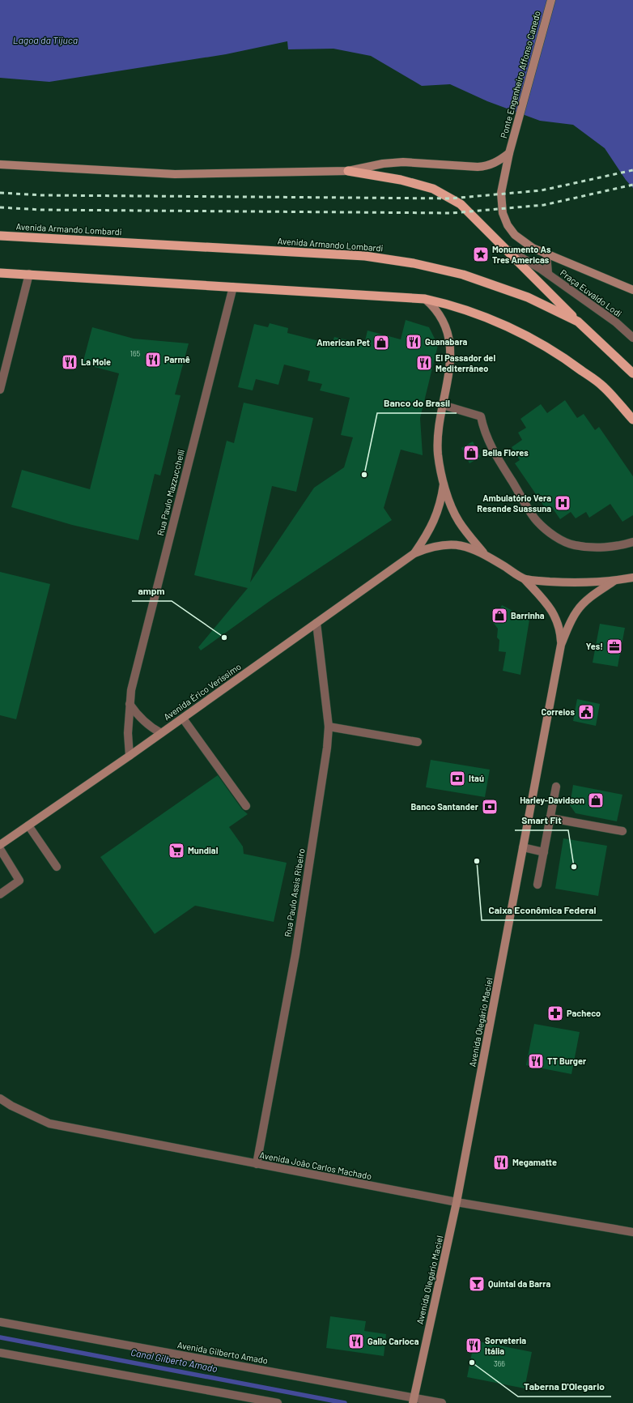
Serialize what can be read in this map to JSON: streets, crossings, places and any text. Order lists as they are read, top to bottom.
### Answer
{
  "streets": {
    "highway": ["Avenida Armando Lombardi"],
    "main road": [
      "Ponte Engenheiro Affonso Canedo",
      "Praça Euvaldo Lodi",
      "Avenida Érico Veríssimo",
      "Avenida Olegário Maciel"
    ],
    "street": [
      "Rua Paulo Mazzucchelli",
      "Rua Paulo Assis Ribeiro",
      "Avenida João Carlos Machado",
      "Avenida Gilberto Amado"
    ]
  },
  "crossings": [
    ["Ponte Engenheiro Affonso Canedo", "Praça Euvaldo Lodi"],
    ["Rua Paulo Mazzucchelli", "Avenida Érico Veríssimo"],
    ["Avenida Érico Veríssimo", "Rua Paulo Assis Ribeiro"],
    ["Rua Paulo Assis Ribeiro", "Avenida João Carlos Machado"],
    ["Avenida Olegário Maciel", "Avenida João Carlos Machado"],
    ["Avenida Olegário Maciel", "Avenida Gilberto Amado"]
  ],
  "water": ["Lagoa da Tijuca", "Canal Gilberto Amado"],
  "places": {
    "place": ["Monumento As Tres Americas"],
    "restaurant": [
      "Guanabara",
      "Parmê",
      "La Mole",
      "El Passador del Mediterrâneo",
      "TT Burger",
      "Megamatte",
      "Gallo Carioca",
      "Sorveteria Itália"
    ],
    "shop": [
      "American Pet",
      "Bella Flores",
      "Barrinha",
      "Harley-Davidson"
    ],
    "other": [
      "Banco do Brasil",
      "ampm",
      "Caixa Econômica Federal",
      "Smart Fit",
      "Taberna D'Olegario"
    ],
    "hospital": ["Ambulatório Vera Resende Suassuna"],
    "office": ["Yes!"],
    "public building": ["Correios"],
    "bank": ["Itaú", "Banco Santander"],
    "supermarket": ["Mundial"],
    "pharmacy": ["Pacheco"],
    "bar": ["Quintal da Barra"]
  },
  "house_numbers": ["165", "366"]
}
